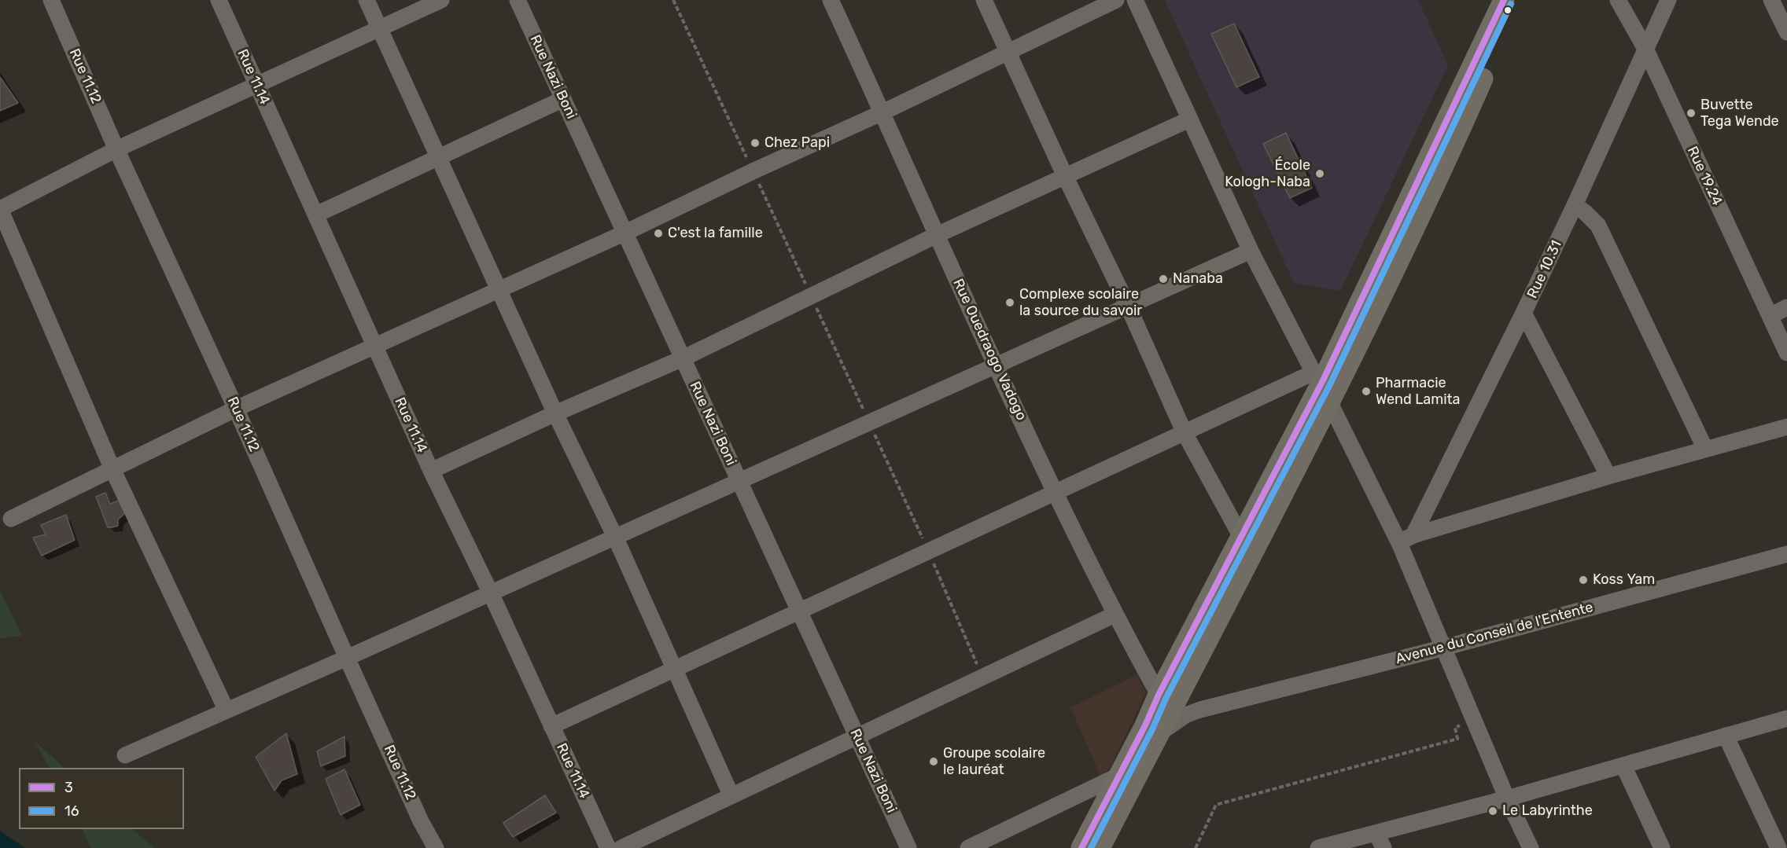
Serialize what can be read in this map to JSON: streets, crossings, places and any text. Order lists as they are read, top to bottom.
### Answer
{
  "streets": {
    "street": [
      "Rue 11.12",
      "Rue 11.14",
      "Rue Nazi Boni",
      "Rue 19.24",
      "Rue 10.31",
      "Rue Ouedraogo Vadogo",
      "Avenue du Conseil de l'Entente"
    ]
  },
  "crossings": [
    ["Rue 19.24", "Rue 10.31"]
  ],
  "places": [
    "Buvette Tega Wende",
    "Chez Papi",
    "École Kologh-Naba",
    "C'est la famille",
    "Nanaba",
    "Complexe scolaire la source du savoir",
    "Pharmacie Wend Lamita",
    "Koss Yam",
    "Groupe scolaire le lauréat",
    "Le Labyrinthe"
  ],
  "lines": ["transit line 3", "transit line 16"],
  "legend": ["3", "16"]
}
